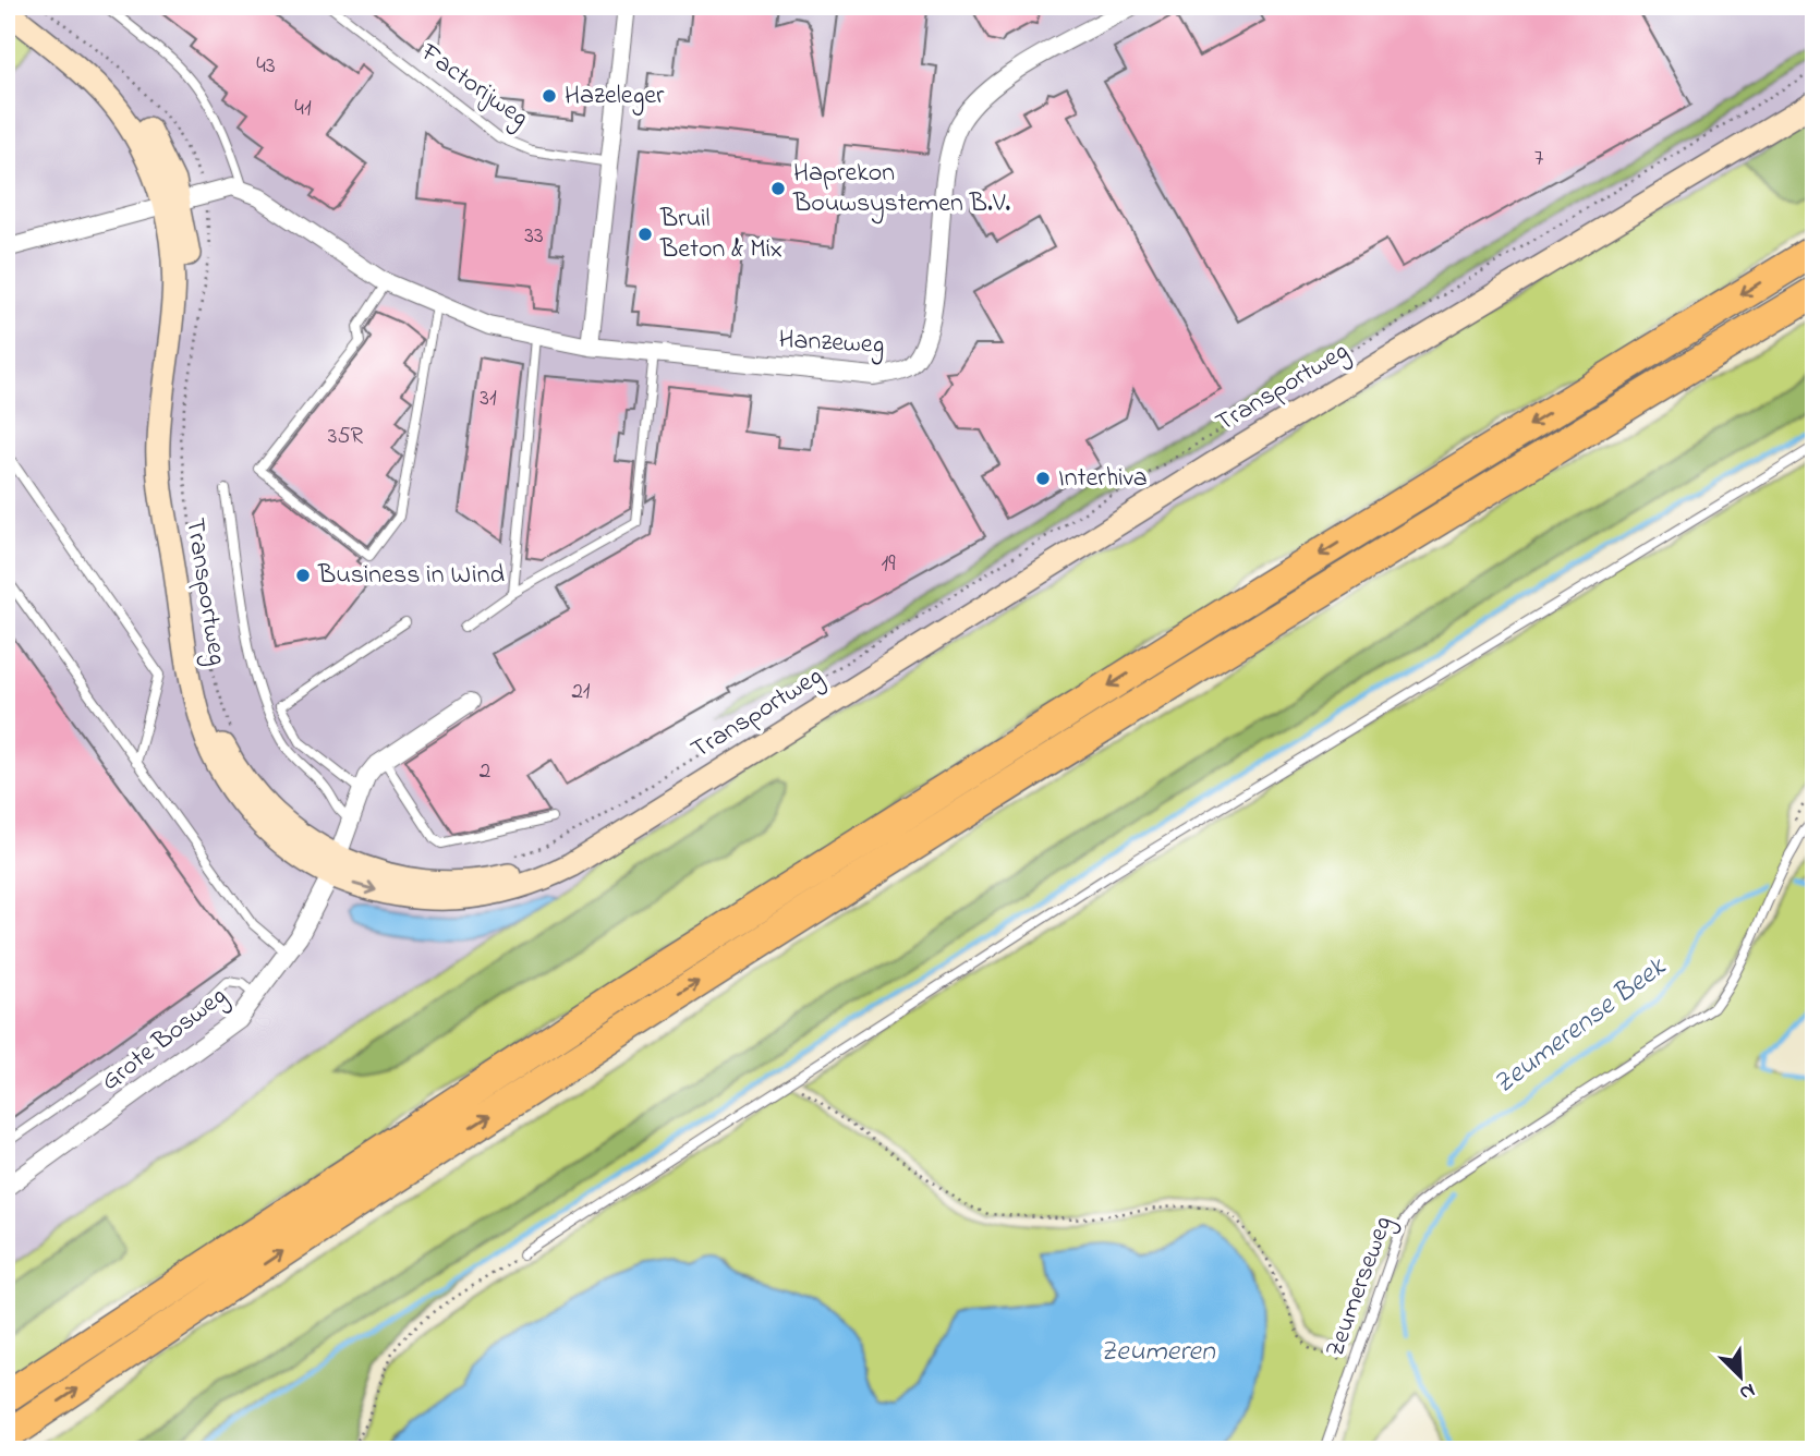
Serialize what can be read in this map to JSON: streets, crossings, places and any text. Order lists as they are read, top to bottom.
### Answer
{
  "streets": {
    "street": ["Hanzeweg", "Transportweg", "Grote Bosweg"],
    "lane": ["Factorijweg", "Zeumerseweg"]
  },
  "crossings": [
    ["Transportweg", "Grote Bosweg"]
  ],
  "water": ["Zeumerense Beek", "Zeumeren"],
  "places": [
    "Hazeleger",
    "Haprekon Bouwsystemen B.V.",
    "Bruil Beton & Mix",
    "Interhiva",
    "Business in Wind"
  ],
  "house_numbers": [
    "43",
    "41",
    "7",
    "33",
    "31",
    "35R",
    "19",
    "21",
    "2"
  ],
  "north": "bottom right"
}
